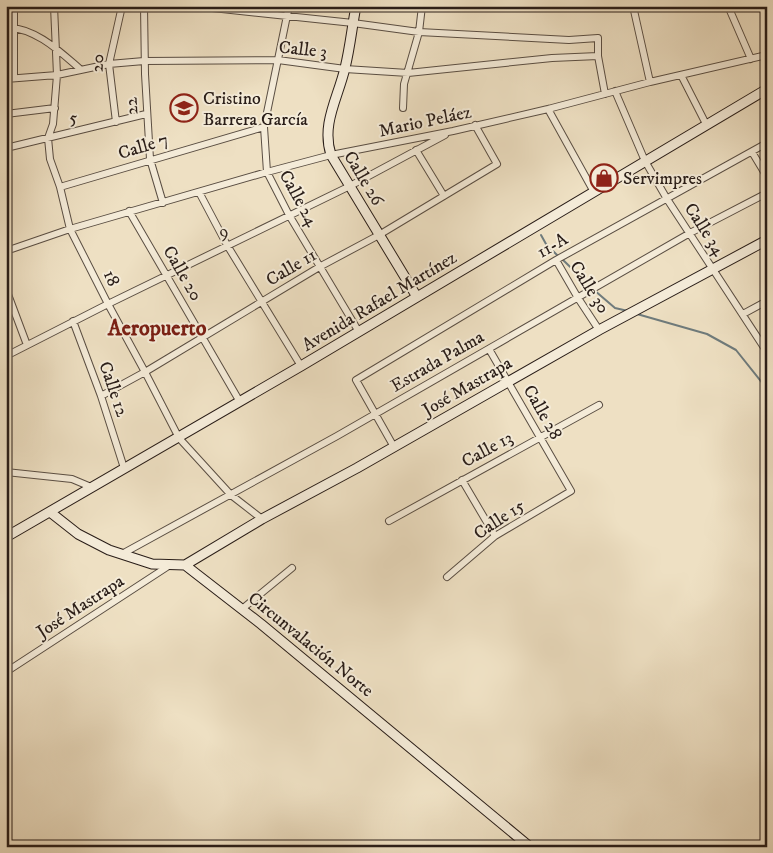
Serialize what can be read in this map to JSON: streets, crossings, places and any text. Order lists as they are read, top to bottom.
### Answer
{
  "streets": {
    "main road": [
      "Calle 26",
      "Avenida Rafael Martínez",
      "José Mastrapa",
      "Circunvalación Norte"
    ],
    "street": [
      "Calle 3",
      "20",
      "22",
      "5",
      "Mario Peláez",
      "Calle 7",
      "Calle 24",
      "Calle 34",
      "9",
      "11-A",
      "Calle 11",
      "Calle 20",
      "18",
      "Calle 30",
      "Estrada Palma",
      "Calle 12",
      "Calle 28",
      "Calle 13",
      "Calle 15"
    ]
  },
  "crossings": [
    ["Calle 3", "20"],
    ["Calle 3", "22"],
    ["Calle 3", "Calle 26"],
    ["Calle 3", "Calle 24"],
    ["Calle 3", "18"],
    ["20", "5"],
    ["22", "5"],
    ["22", "Mario Peláez"],
    ["22", "Calle 7"],
    ["5", "18"],
    ["Mario Peláez", "Calle 26"],
    ["Mario Peláez", "Calle 24"],
    ["Mario Peláez", "Calle 34"],
    ["Mario Peláez", "9"],
    ["Mario Peláez", "Calle 11"],
    ["Mario Peláez", "Calle 20"],
    ["Mario Peláez", "18"],
    ["Calle 7", "Calle 24"],
    ["Calle 7", "18"],
    ["Calle 26", "9"],
    ["Calle 26", "Calle 11"],
    ["Calle 26", "Avenida Rafael Martínez"],
    ["Calle 24", "9"],
    ["Calle 24", "Calle 11"],
    ["Calle 24", "Avenida Rafael Martínez"],
    ["Calle 34", "11-A"],
    ["Calle 34", "Avenida Rafael Martínez"],
    ["Calle 34", "Estrada Palma"],
    ["Calle 34", "José Mastrapa"],
    ["9", "Calle 20"],
    ["9", "18"],
    ["9", "Calle 12"],
    ["11-A", "Calle 30"],
    ["11-A", "Estrada Palma"],
    ["Calle 11", "Calle 20"],
    ["Calle 11", "18"],
    ["Calle 11", "Calle 12"],
    ["Calle 20", "Avenida Rafael Martínez"],
    ["18", "Avenida Rafael Martínez"],
    ["18", "Estrada Palma"],
    ["18", "José Mastrapa"],
    ["Calle 30", "Estrada Palma"],
    ["Calle 30", "José Mastrapa"],
    ["Avenida Rafael Martínez", "Calle 12"],
    ["Estrada Palma", "Calle 28"],
    ["José Mastrapa", "Calle 28"],
    ["José Mastrapa", "Circunvalación Norte"],
    ["Calle 28", "Calle 13"],
    ["Calle 28", "Calle 15"]
  ],
  "districts": ["Aeropuerto"],
  "places": {
    "school or university": ["Cristino Barrera García"],
    "shop": ["Servimpres"]
  }
}
